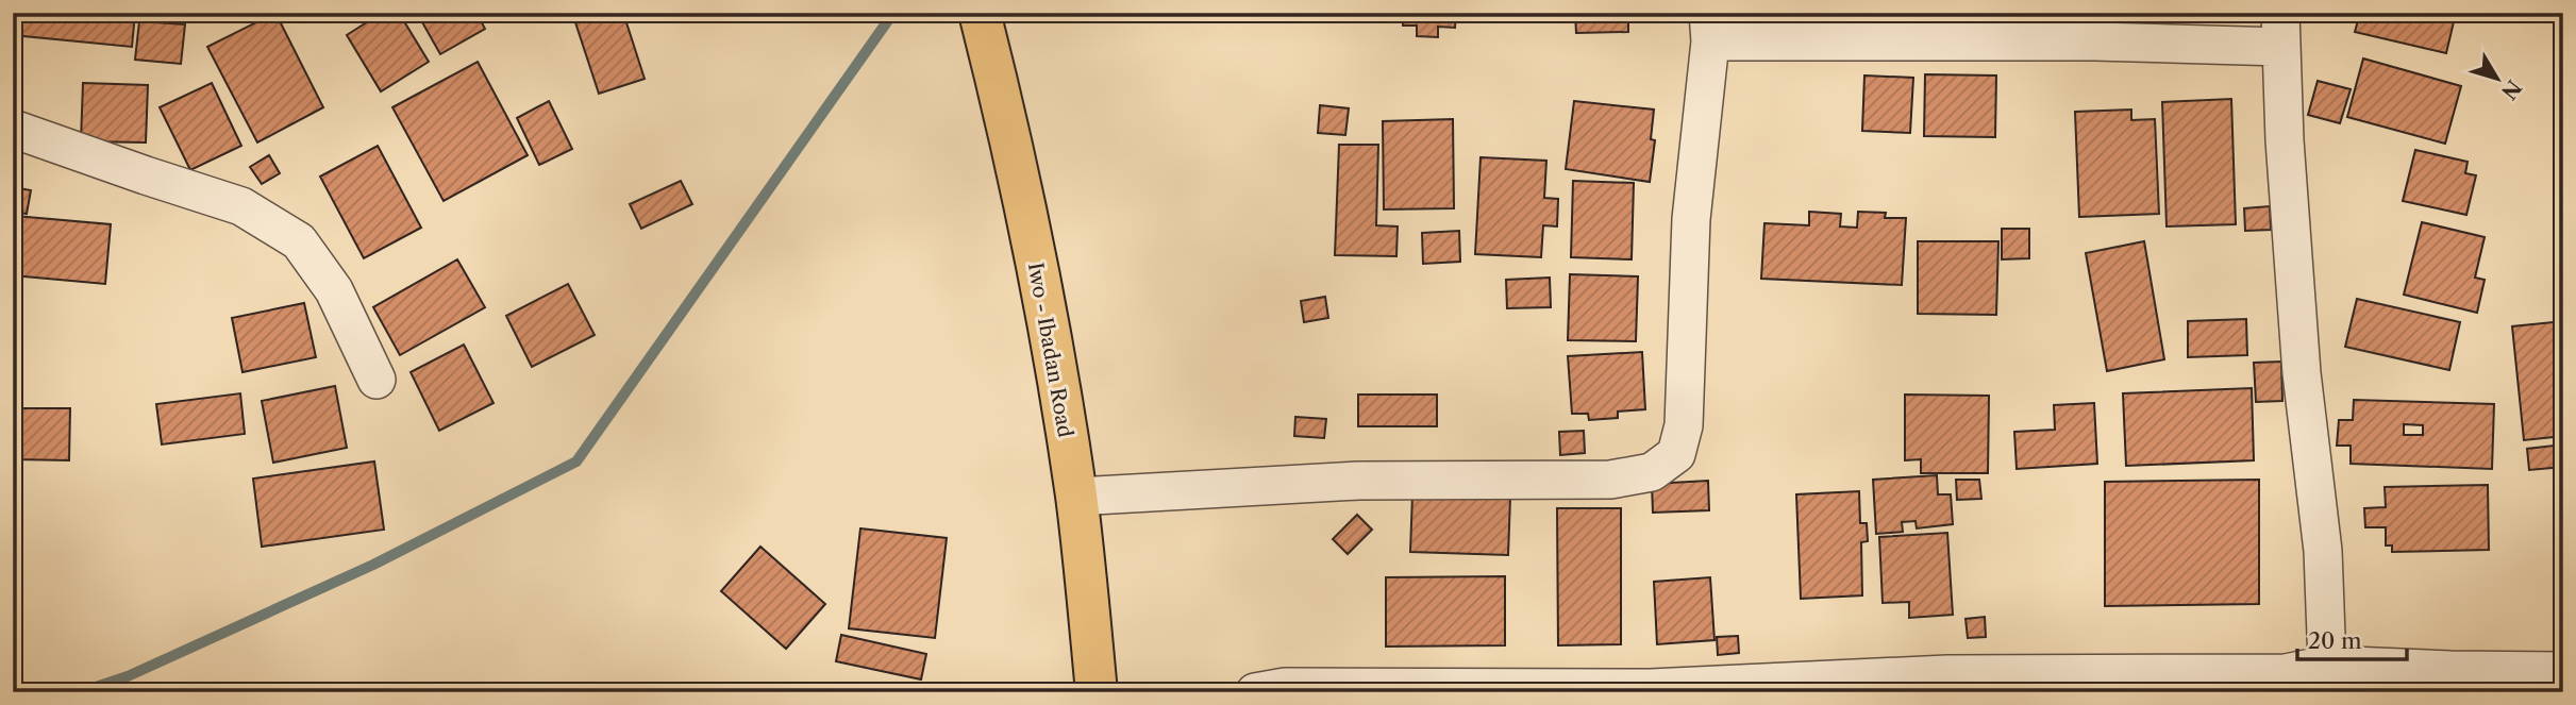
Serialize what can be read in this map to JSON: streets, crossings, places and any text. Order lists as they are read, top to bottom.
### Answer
{
  "streets": {
    "main road": ["Iwo - Ibadan Road"]
  },
  "scale_bar": "20 m",
  "north": "bottom right"
}
